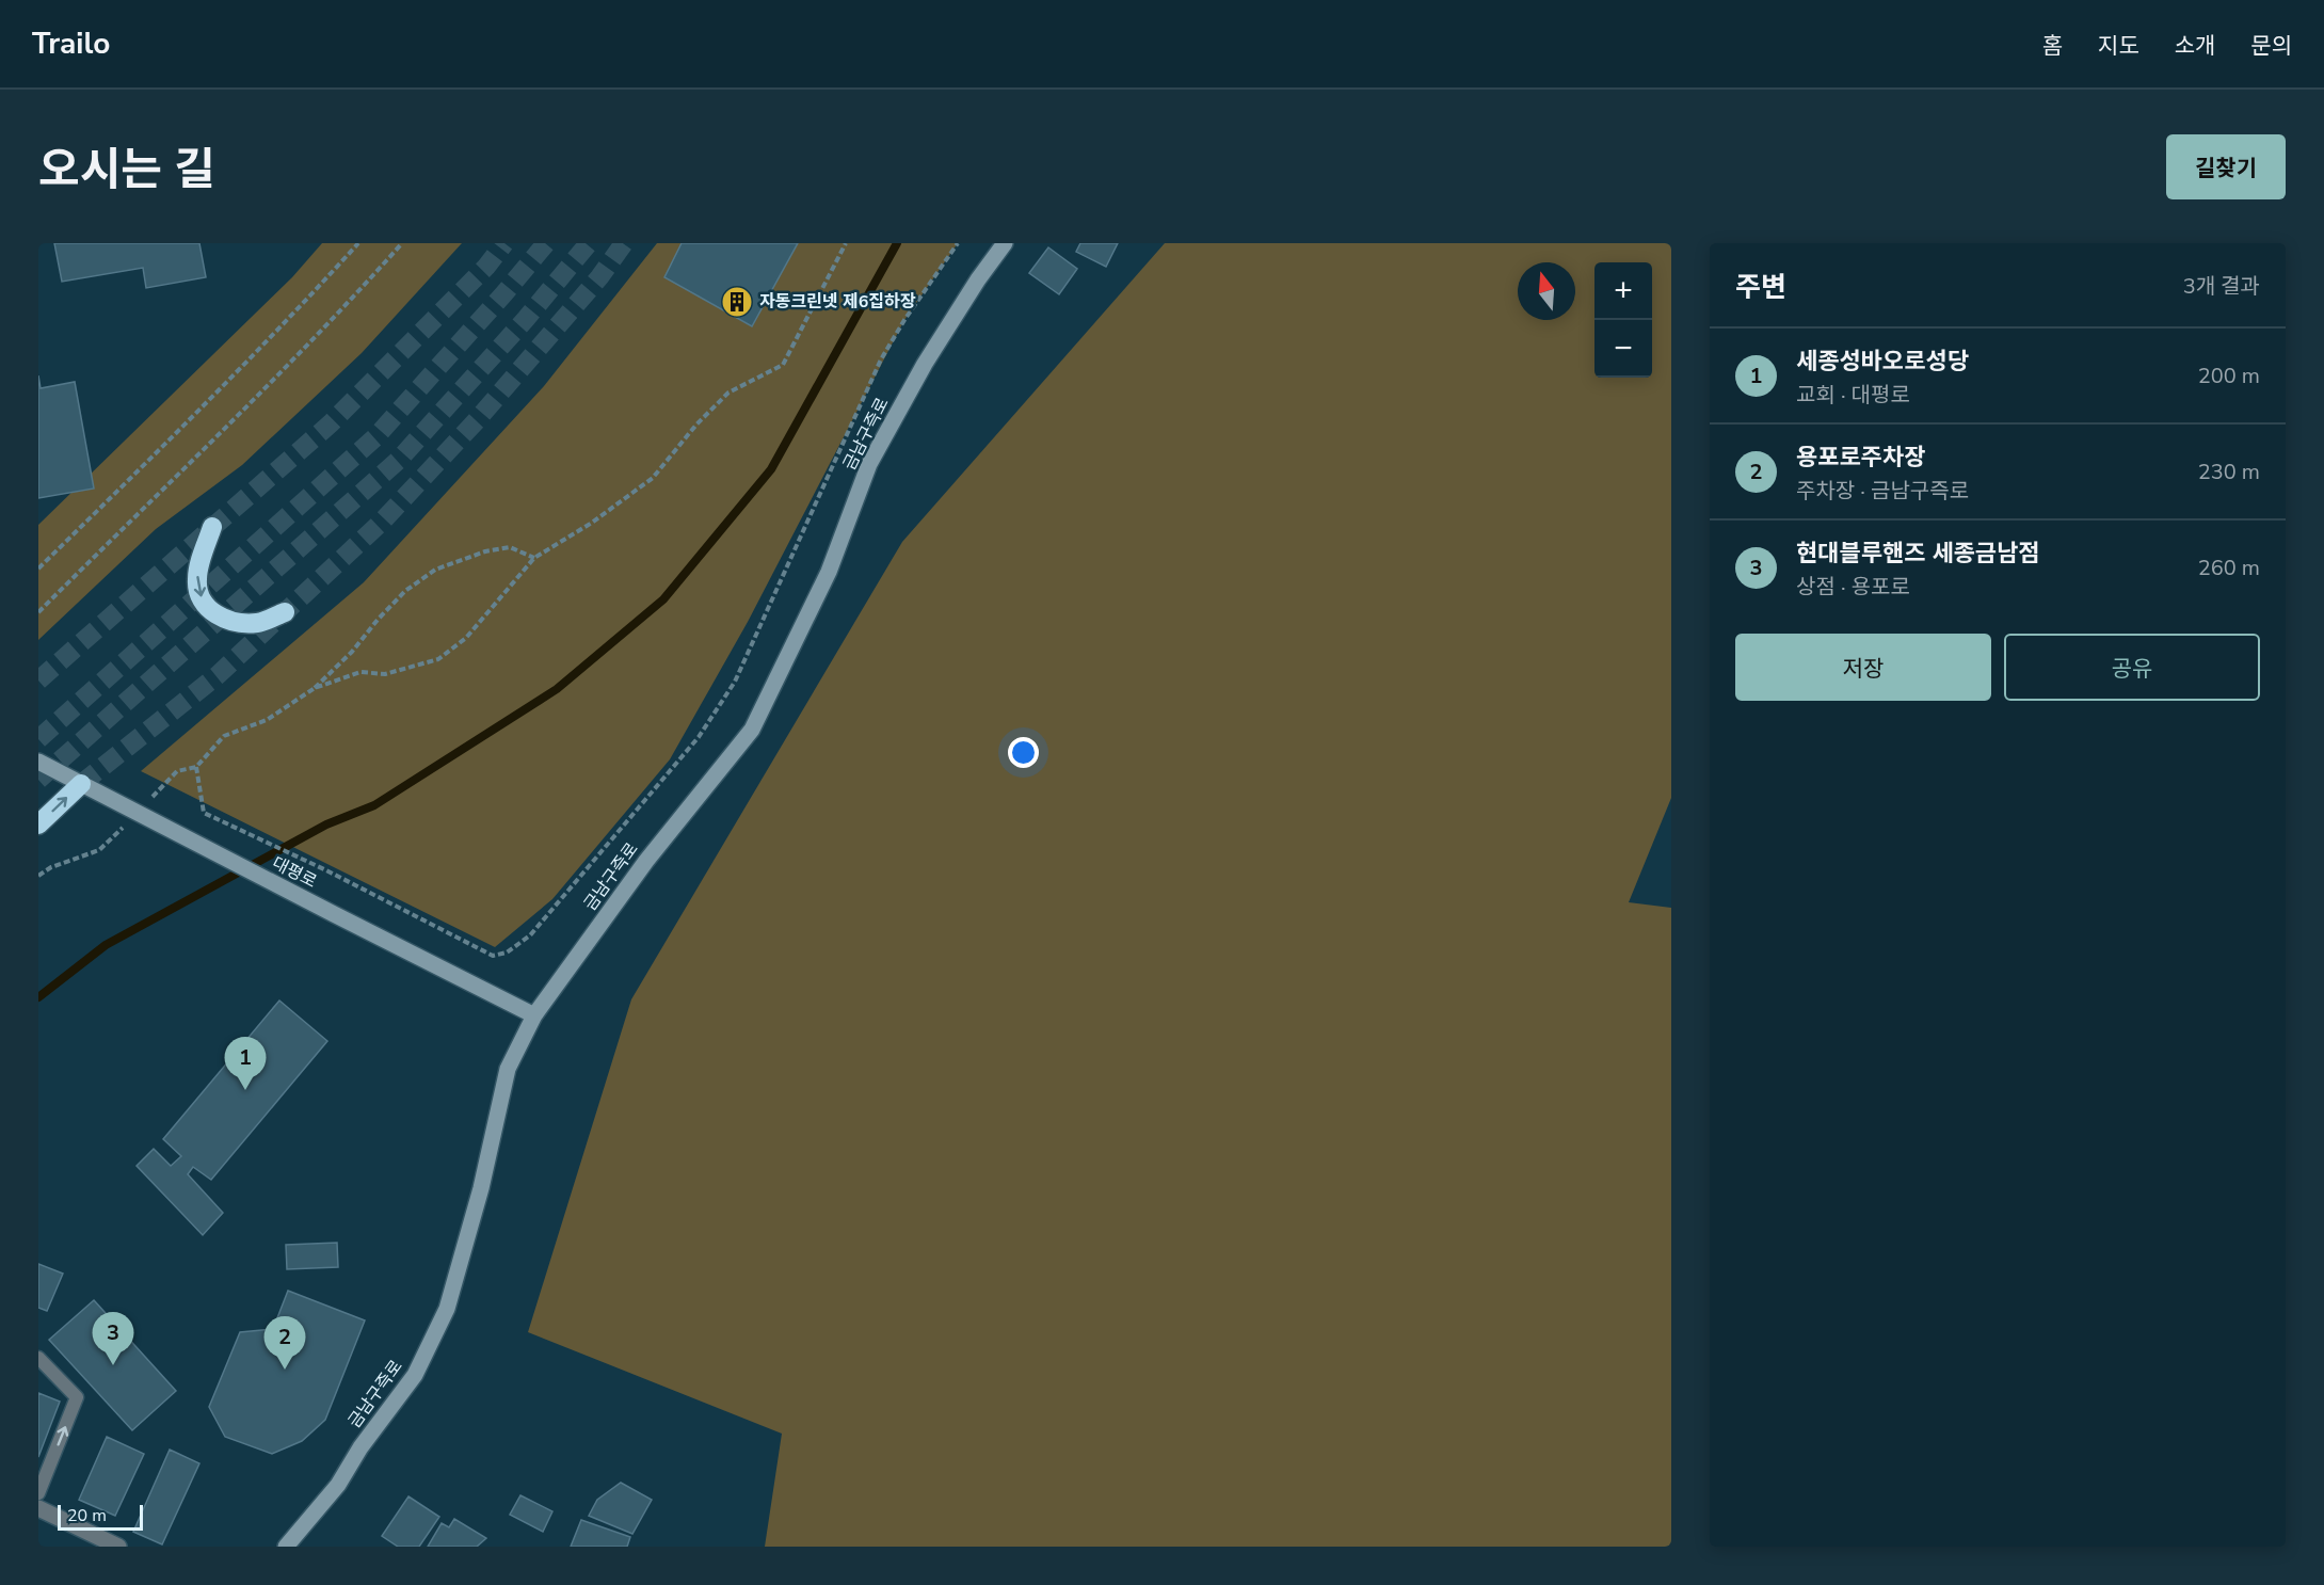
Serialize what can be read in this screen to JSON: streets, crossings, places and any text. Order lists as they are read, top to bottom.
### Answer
{
  "streets": {
    "main road": ["금남구즉로", "대평로"]
  },
  "crossings": [
    ["금남구즉로", "대평로"]
  ],
  "places": {
    "building": ["자동크린넷 제6집하장"]
  },
  "scale_bar": "20 m",
  "north": "top",
  "page": {
    "header": "Trailo",
    "nav": [
      "홈",
      "지도",
      "소개",
      "문의"
    ],
    "title": "오시는 길",
    "buttons": [
      "길찾기",
      ["저장", "공유"]
    ],
    "heading": ["주변", "3개 결과"],
    "map_buttons": ["+", "−"],
    "list": [
      {
        "mark": "1",
        "name": "세종성바오로성당",
        "note": "교회 · 대평로",
        "value": "200 m"
      },
      {
        "mark": "2",
        "name": "용포로주차장",
        "note": "주차장 · 금남구즉로",
        "value": "230 m"
      },
      {
        "mark": "3",
        "name": "현대블루핸즈 세종금남점",
        "note": "상점 · 용포로",
        "value": "260 m"
      }
    ],
    "pins": ["1", "3", "2"],
    "scale": "20 m"
  }
}
